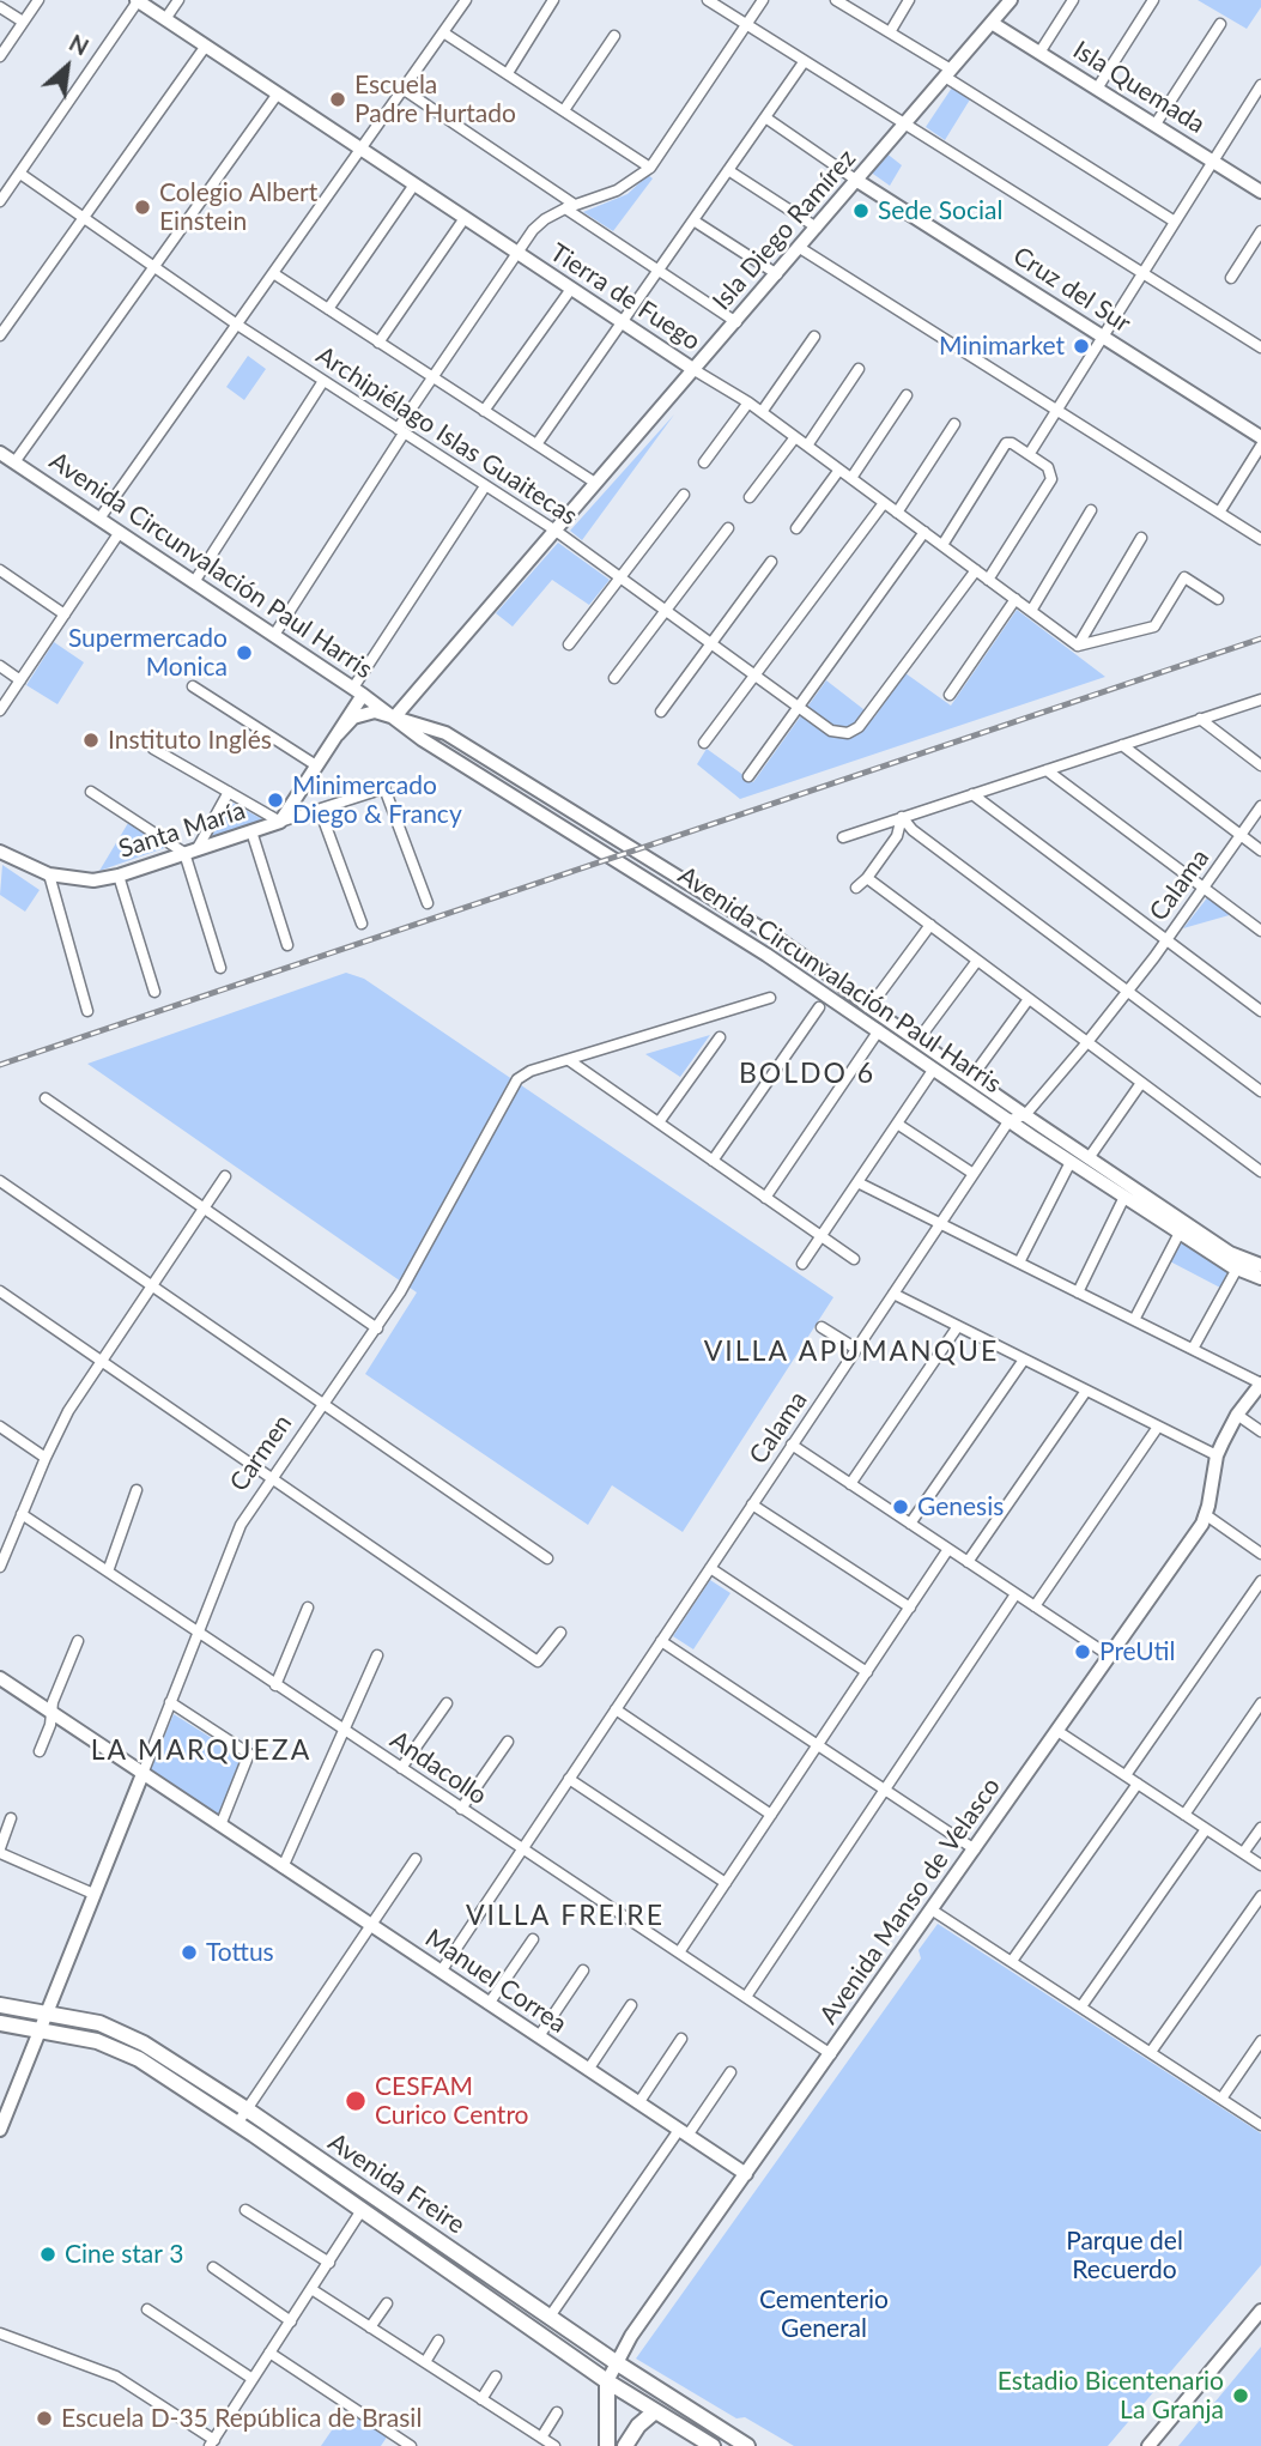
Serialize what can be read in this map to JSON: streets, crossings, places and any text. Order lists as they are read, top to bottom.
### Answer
{
  "streets": {
    "main road": ["Avenida Manso de Velasco", "Avenida Freire"],
    "street": [
      "Isla Quemada",
      "Isla Diego Ramírez",
      "Cruz del Sur",
      "Tierra de Fuego",
      "Archipiélago Islas Guaitecas",
      "Avenida Circunvalación Paul Harris",
      "Santa María",
      "Calama",
      "Carmen",
      "Andacollo",
      "Manuel Correa"
    ]
  },
  "crossings": [
    ["Isla Quemada", "Isla Diego Ramírez"],
    ["Isla Diego Ramírez", "Cruz del Sur"],
    ["Isla Diego Ramírez", "Tierra de Fuego"],
    ["Isla Diego Ramírez", "Archipiélago Islas Guaitecas"],
    ["Isla Diego Ramírez", "Avenida Circunvalación Paul Harris"],
    ["Isla Diego Ramírez", "Santa María"],
    ["Tierra de Fuego", "Archipiélago Islas Guaitecas"],
    ["Avenida Circunvalación Paul Harris", "Santa María"],
    ["Avenida Circunvalación Paul Harris", "Calama"],
    ["Calama", "Andacollo"],
    ["Calama", "Manuel Correa"],
    ["Carmen", "Andacollo"],
    ["Carmen", "Manuel Correa"],
    ["Carmen", "Avenida Freire"],
    ["Andacollo", "Avenida Manso de Velasco"],
    ["Avenida Manso de Velasco", "Manuel Correa"],
    ["Avenida Manso de Velasco", "Avenida Freire"]
  ],
  "districts": [
    "BOLDO 6",
    "VILLA APUMANQUE",
    "LA MARQUEZA",
    "VILLA FREIRE"
  ],
  "parks": ["Parque del Recuerdo", "Cementerio General"],
  "places": [
    "Escuela Padre Hurtado",
    "Colegio Albert Einstein",
    "Sede Social",
    "Minimarket",
    "Supermercado Monica",
    "Instituto Inglés",
    "Minimercado Diego & Francy",
    "Genesis",
    "PreUtil",
    "Tottus",
    "CESFAM Curico Centro",
    "Cine star 3",
    "Estadio Bicentenario La Granja",
    "Escuela D-35 República de Brasil"
  ],
  "north": "top right"
}
